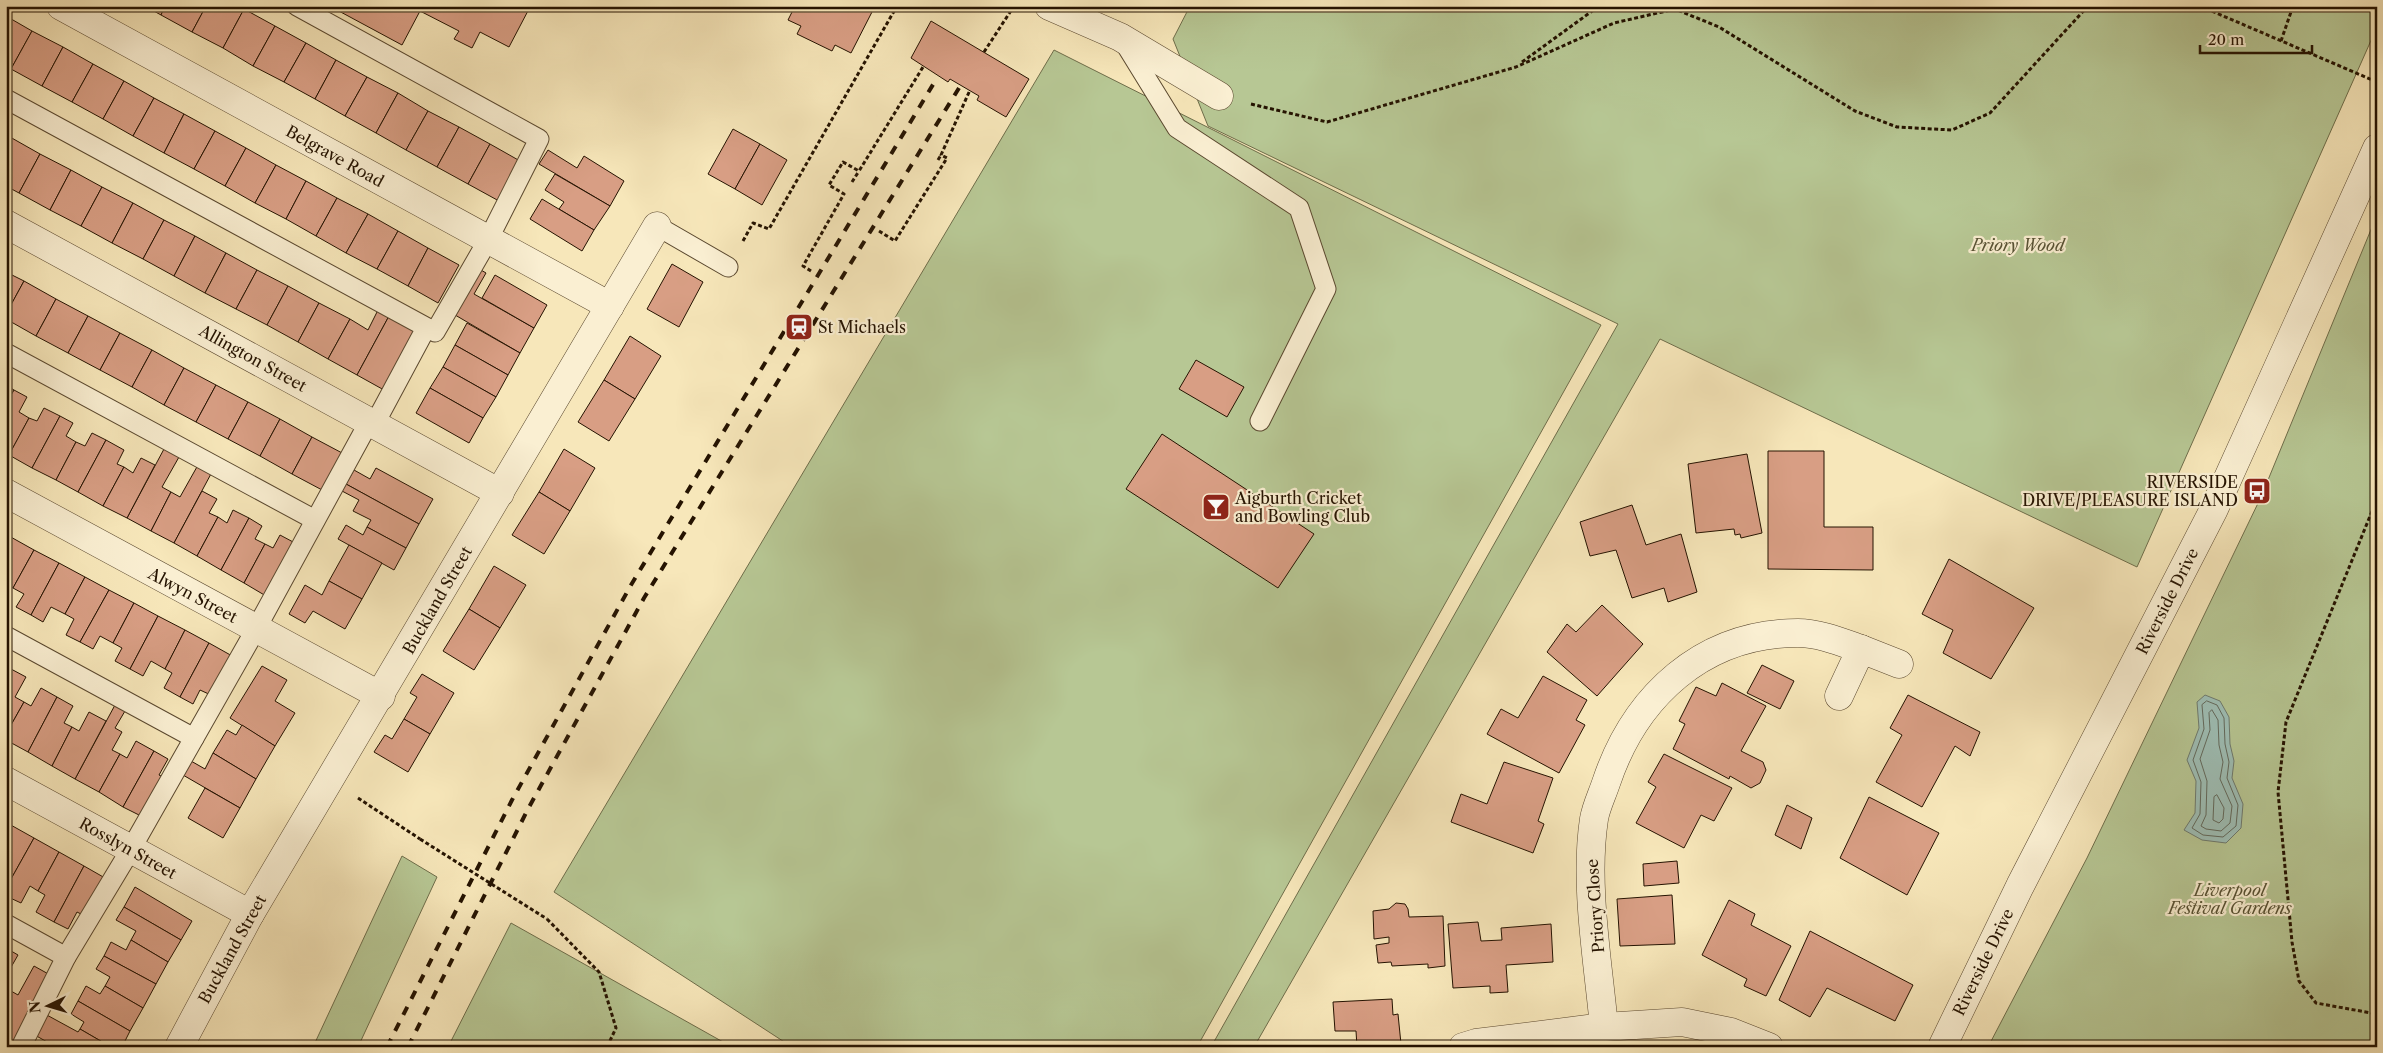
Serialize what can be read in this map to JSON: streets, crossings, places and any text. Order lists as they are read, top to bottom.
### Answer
{
  "streets": {
    "street": [
      "Belgrave Road",
      "Allington Street",
      "Alwyn Street",
      "Buckland Street",
      "Riverside Drive",
      "Rosslyn Street",
      "Priory Close"
    ]
  },
  "crossings": [
    ["Belgrave Road", "Buckland Street"],
    ["Allington Street", "Buckland Street"],
    ["Alwyn Street", "Buckland Street"],
    ["Buckland Street", "Rosslyn Street"]
  ],
  "parks": ["Priory Wood", "Liverpool Festival Gardens"],
  "places": {
    "station": ["St Michaels"],
    "bus stop": ["RIVERSIDE DRIVE/PLEASURE ISLAND"],
    "bar": ["Aigburth Cricket and Bowling Club"]
  },
  "scale_bar": "20 m",
  "north": "left"
}
